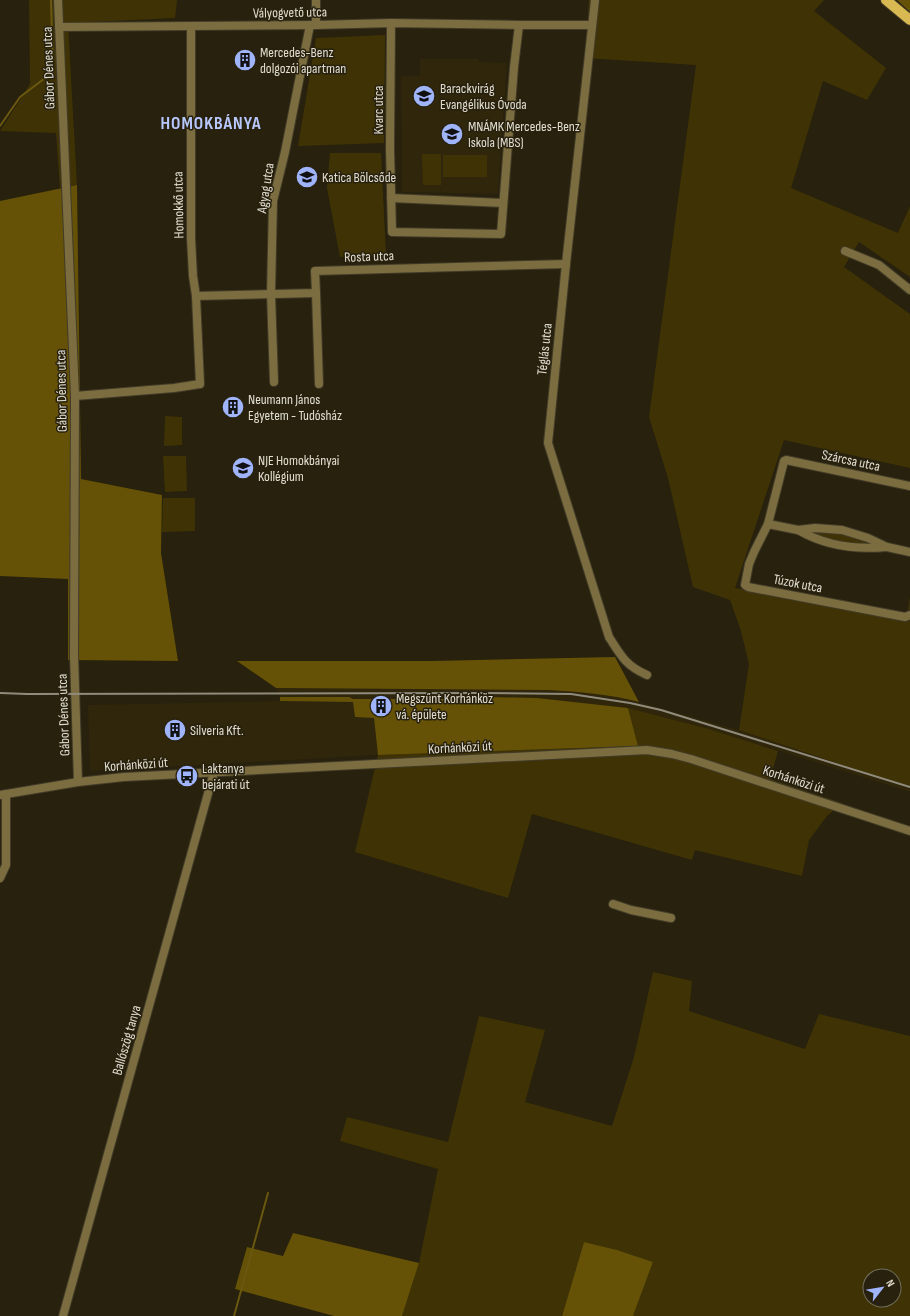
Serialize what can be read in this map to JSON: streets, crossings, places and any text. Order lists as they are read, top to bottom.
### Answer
{
  "streets": {
    "street": [
      "Vályogvető utca",
      "Gábor Dénes utca",
      "Kvarc utca",
      "Agyag utca",
      "Homokkő utca",
      "Rosta utca",
      "Téglás utca",
      "Szárcsa utca",
      "Túzok utca",
      "Korhánközi út",
      "Ballószög tanya"
    ]
  },
  "crossings": [
    ["Vályogvető utca", "Gábor Dénes utca"],
    ["Vályogvető utca", "Kvarc utca"],
    ["Vályogvető utca", "Agyag utca"],
    ["Vályogvető utca", "Homokkő utca"],
    ["Vályogvető utca", "Téglás utca"],
    ["Gábor Dénes utca", "Homokkő utca"],
    ["Gábor Dénes utca", "Korhánközi út"],
    ["Rosta utca", "Téglás utca"],
    ["Szárcsa utca", "Túzok utca"],
    ["Korhánközi út", "Ballószög tanya"]
  ],
  "districts": ["HOMOKBÁNYA"],
  "places": {
    "building": [
      "Mercedes-Benz dolgozói apartman",
      "Neumann János Egyetem - Tudósház",
      "Megszűnt Korhánköz vá. épülete",
      "Silveria Kft."
    ],
    "school or university": [
      "Barackvirág Evangélikus Óvoda",
      "MNÁMK Mercedes-Benz Iskola (MBS)",
      "Katica Bölcsőde",
      "NJE Homokbányai Kollégium"
    ],
    "bus stop": ["Laktanya bejárati út"]
  },
  "north": "top right"
}
